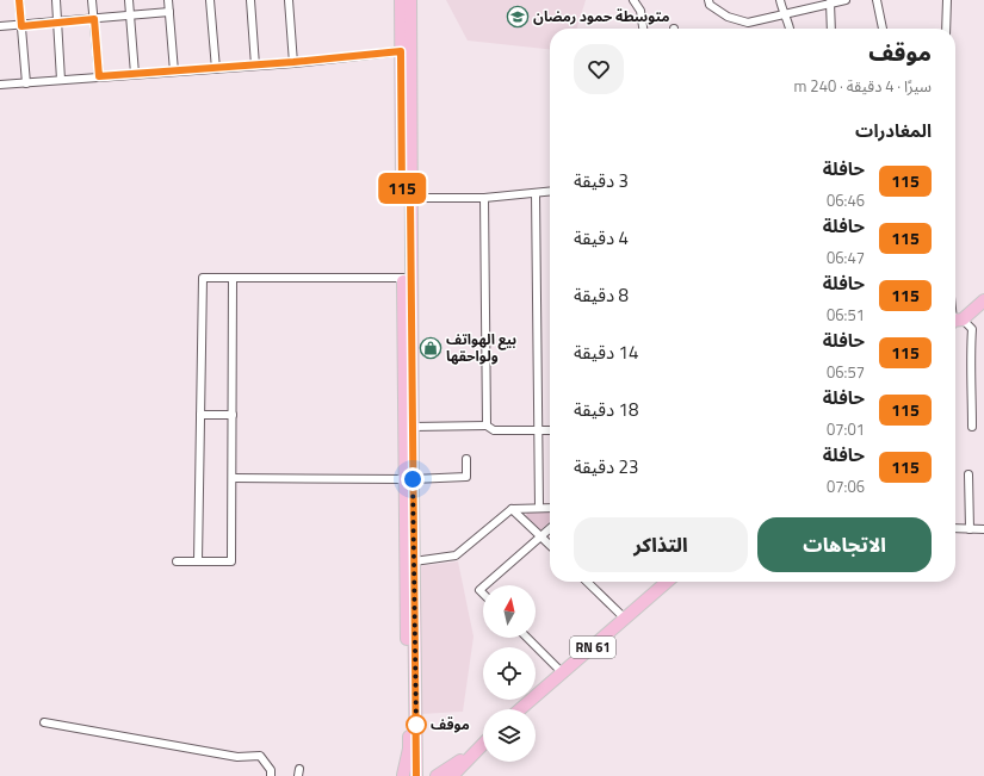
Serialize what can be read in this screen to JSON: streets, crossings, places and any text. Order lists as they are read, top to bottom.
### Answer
{
  "streets": {
    "main road": ["RN 61"]
  },
  "places": {
    "school or university": ["متوسطة حمود رمضان"],
    "shop": ["بيع الهواتف ولواحقها"],
    "other": ["موقف"]
  },
  "lines": ["bus line 115"],
  "north": "top",
  "page": {
    "on_map": "115",
    "heading": [
      ["موقف", "سيرًا · 4 دقيقة · 240 m"],
      "المغادرات"
    ],
    "list": [
      {
        "mark": "115",
        "name": "حافلة",
        "note": "06:46",
        "value": "3 دقيقة"
      },
      {
        "mark": "115",
        "name": "حافلة",
        "note": "06:47",
        "value": "4 دقيقة"
      },
      {
        "mark": "115",
        "name": "حافلة",
        "note": "06:51",
        "value": "8 دقيقة"
      },
      {
        "mark": "115",
        "name": "حافلة",
        "note": "06:57",
        "value": "14 دقيقة"
      },
      {
        "mark": "115",
        "name": "حافلة",
        "note": "07:01",
        "value": "18 دقيقة"
      },
      {
        "mark": "115",
        "name": "حافلة",
        "note": "07:06",
        "value": "23 دقيقة"
      }
    ],
    "buttons": ["الاتجاهات", "التذاكر"]
  }
}
